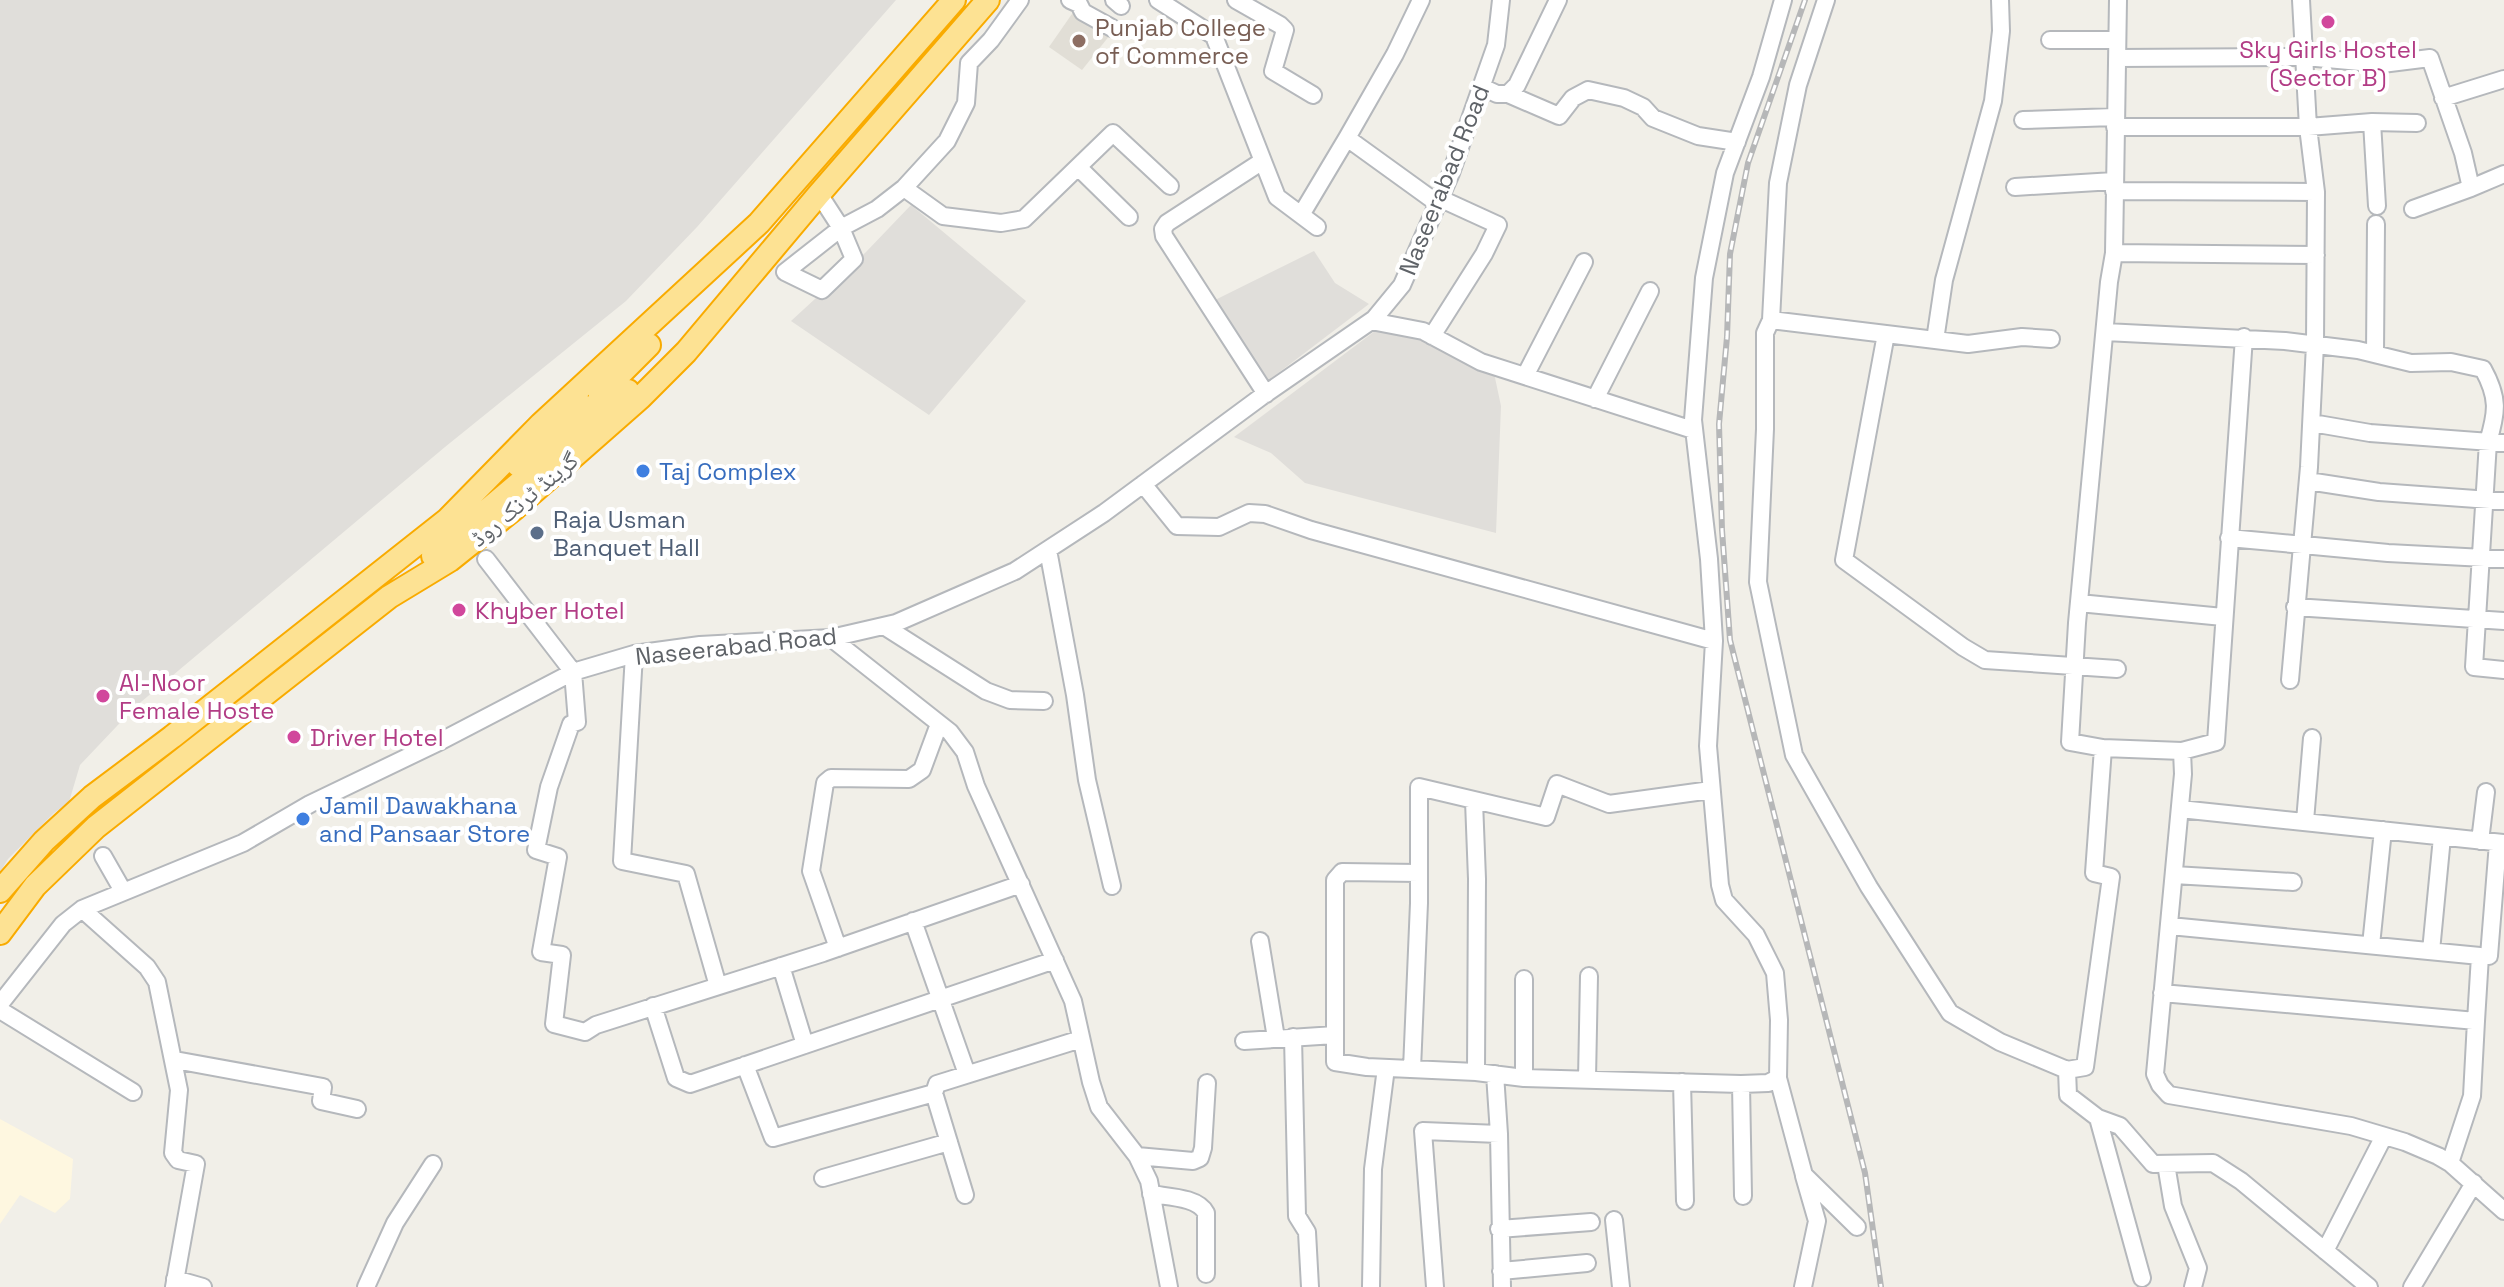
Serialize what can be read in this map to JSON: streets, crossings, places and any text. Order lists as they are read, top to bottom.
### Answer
{
  "streets": {
    "highway": ["گرینڈ ٹرنک روڈ"],
    "street": ["Naseerabad Road"]
  },
  "places": [
    "Sky Girls Hostel (Sector B)",
    "Punjab College of Commerce",
    "Taj Complex",
    "Raja Usman Banquet Hall",
    "Khyber Hotel",
    "Al-Noor Female Hoste",
    "Driver Hotel",
    "Jamil Dawakhana and Pansaar Store"
  ]
}
